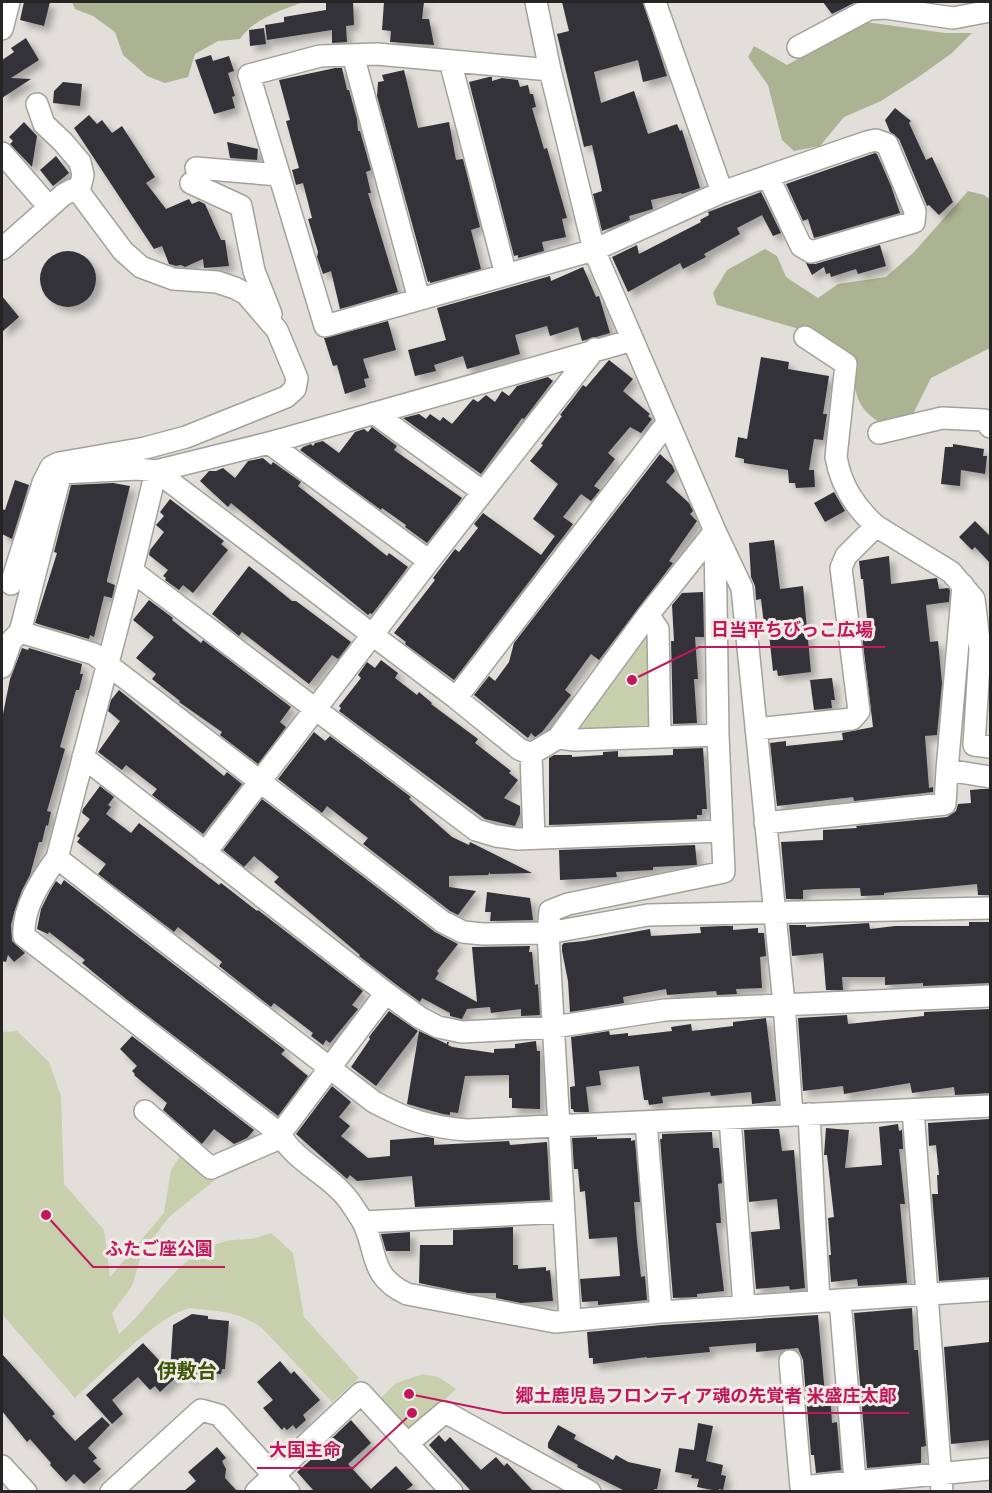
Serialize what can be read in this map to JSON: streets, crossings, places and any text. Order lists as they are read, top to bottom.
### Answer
{
  "districts": ["伊敷台"],
  "places": [
    "日当平ちびっこ広場",
    "ふたご座公園",
    "郷土鹿児島フロンティア魂の先覚者 米盛庄太郎",
    "大国主命"
  ]
}
